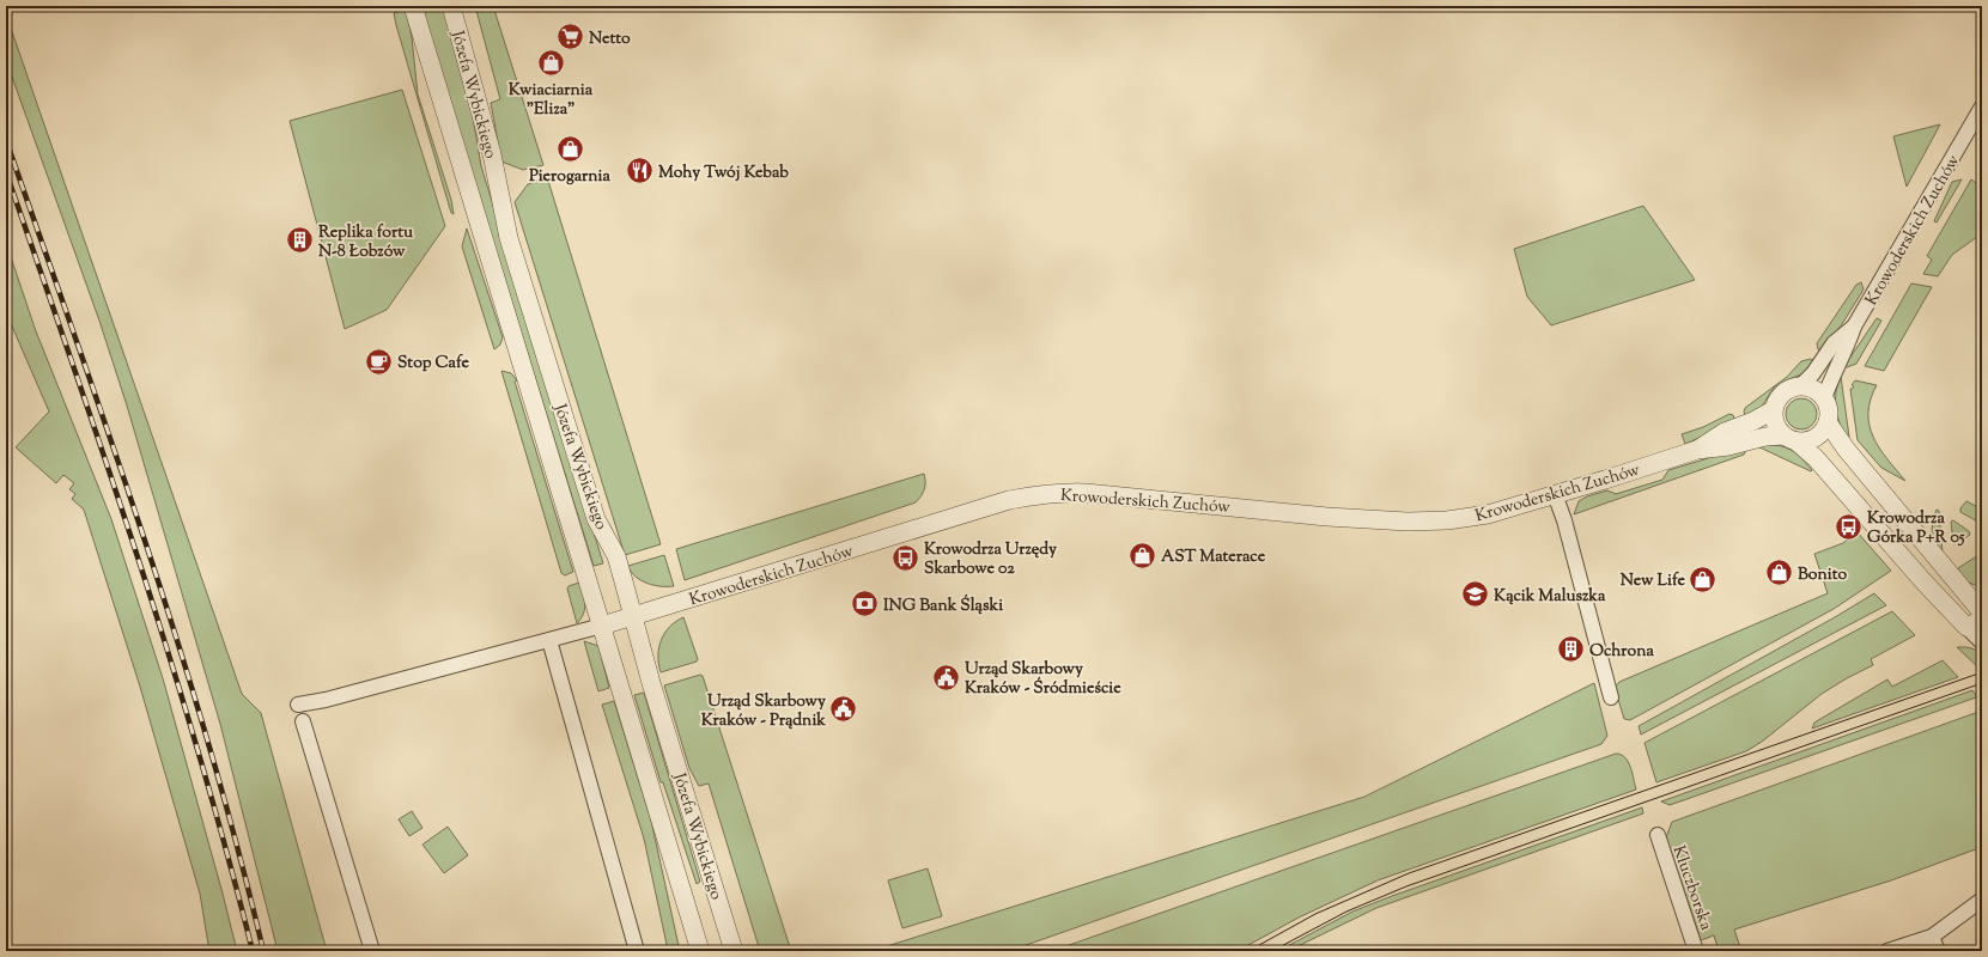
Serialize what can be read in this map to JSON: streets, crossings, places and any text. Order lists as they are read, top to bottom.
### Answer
{
  "streets": {
    "street": ["Józefa Wybickiego", "Krowoderskich Zuchów", "Kluczborska"]
  },
  "crossings": [
    ["Józefa Wybickiego", "Krowoderskich Zuchów"]
  ],
  "places": {
    "supermarket": ["Netto"],
    "shop": [
      "Kwiaciarnia \"Eliza\"",
      "Pierogarnia",
      "AST Materace",
      "Bonito",
      "New Life"
    ],
    "restaurant": ["Mohy Twój Kebab"],
    "building": ["Replika fortu N-8 Łobzów", "Ochrona"],
    "cafe": ["Stop Cafe"],
    "bus stop": ["Krowodrza Górka P+R 05", "Krowodrza Urzędy Skarbowe 02"],
    "school or university": ["Kącik Maluszka"],
    "bank": ["ING Bank Śląski"],
    "public building": ["Urząd Skarbowy Kraków - Śródmieście", "Urząd Skarbowy Kraków - Prądnik"]
  }
}
